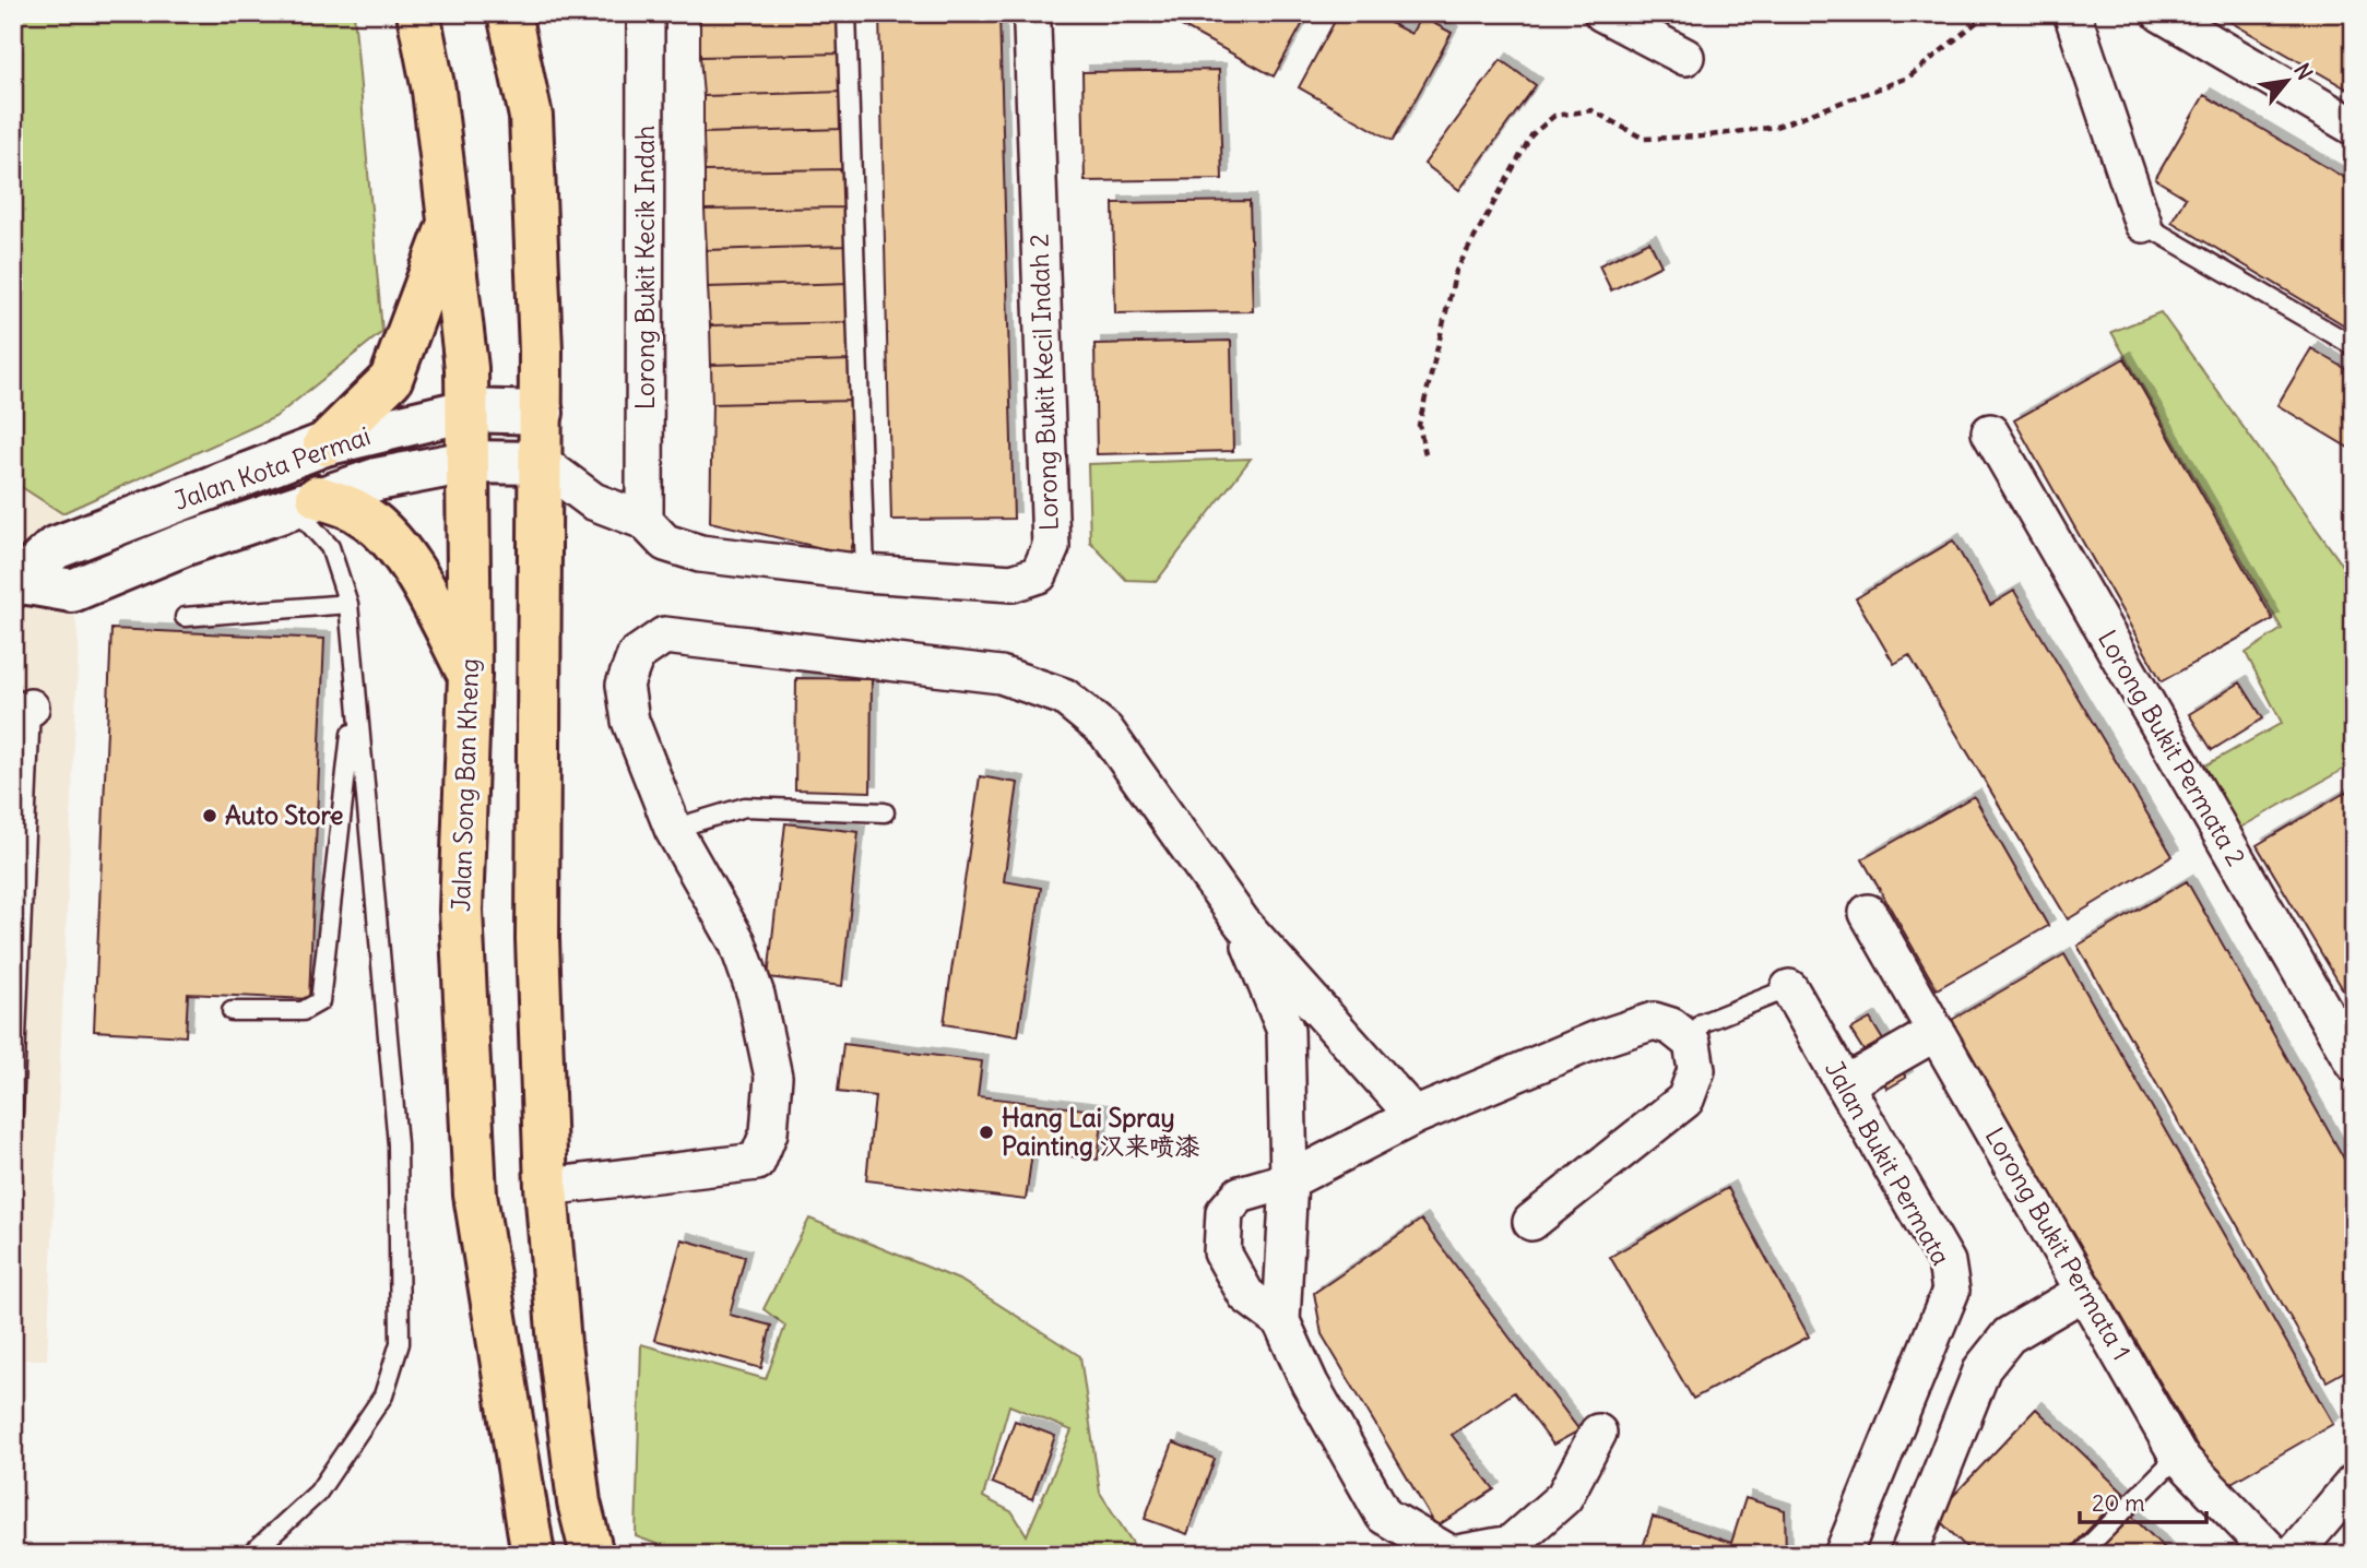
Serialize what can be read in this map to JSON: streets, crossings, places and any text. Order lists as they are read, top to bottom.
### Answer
{
  "streets": {
    "main road": ["Jalan Kota Permai", "Jalan Song Ban Kheng"],
    "street": [
      "Lorong Bukit Kecik Indah",
      "Lorong Bukit Kecil Indah 2",
      "Lorong Bukit Permata 2",
      "Jalan Bukit Permata",
      "Lorong Bukit Permata 1"
    ]
  },
  "crossings": [
    ["Lorong Bukit Kecik Indah", "Lorong Bukit Kecil Indah 2"],
    ["Lorong Bukit Kecil Indah 2", "Jalan Kota Permai"],
    ["Jalan Kota Permai", "Jalan Song Ban Kheng"]
  ],
  "places": ["Auto Store", "Hang Lai Spray Painting 汉来喷漆"],
  "scale_bar": "20 m",
  "north": "top right"
}
